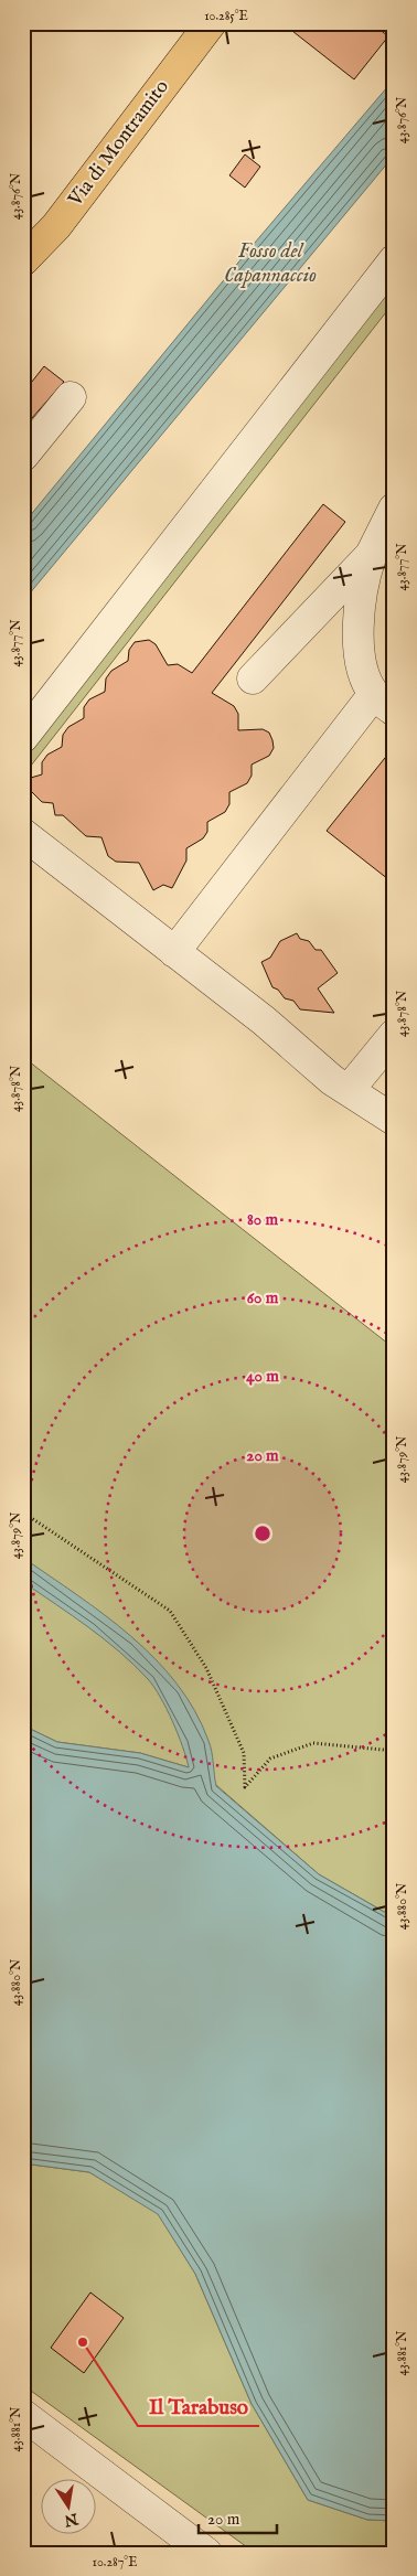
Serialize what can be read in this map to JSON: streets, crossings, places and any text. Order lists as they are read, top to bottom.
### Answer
{
  "streets": {
    "main road": ["Via di Montramito"]
  },
  "water": ["Fosso del Capannaccio"],
  "places": ["Il Tarabuso"],
  "scale_bar": "20 m",
  "north": "bottom",
  "coordinates": [
    "10.285°E",
    "43.876°N",
    "43.877°N",
    "43.878°N",
    "43.879°N",
    "43.880°N",
    "43.881°N",
    "10.287°E"
  ],
  "rings": [
    "80 m",
    "60 m",
    "40 m",
    "20 m"
  ]
}
